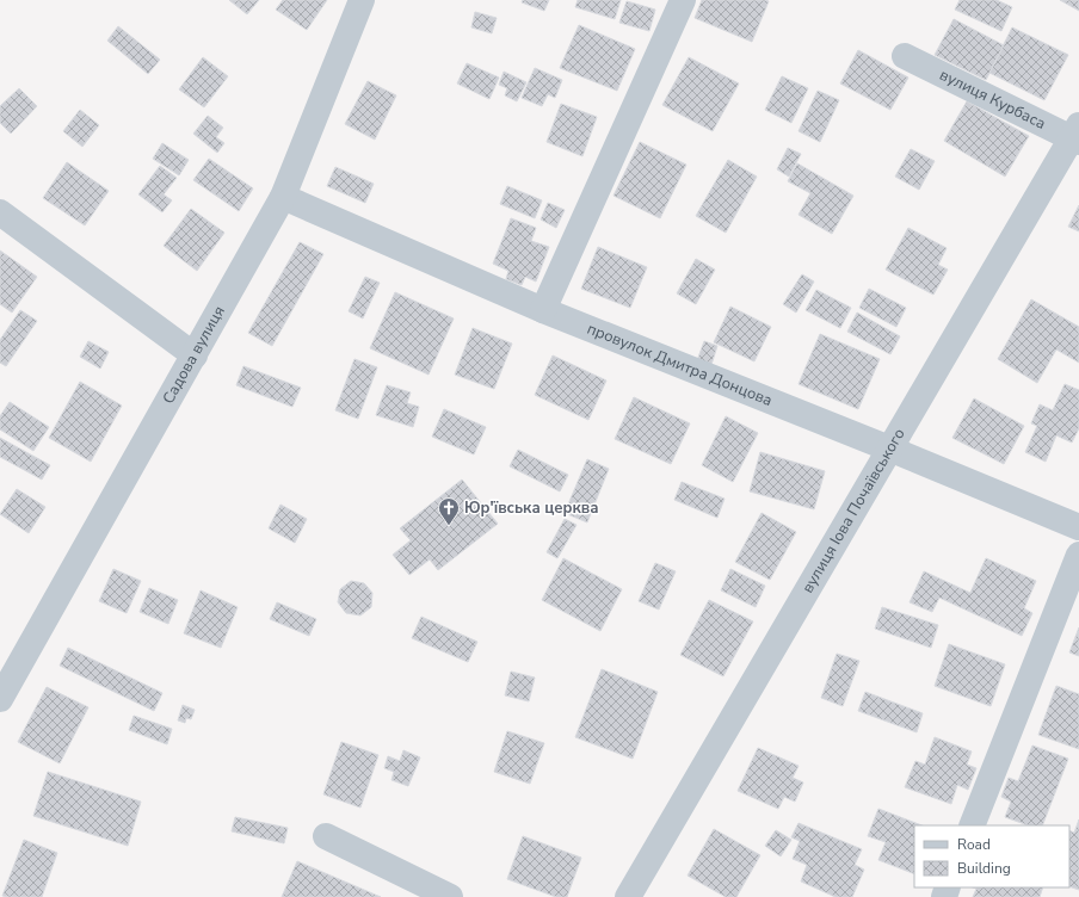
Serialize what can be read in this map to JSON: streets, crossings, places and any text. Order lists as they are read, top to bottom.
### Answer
{
  "streets": {
    "street": [
      "вулиця Курбаса",
      "Садова вулиця",
      "провулок Дмитра Донцова",
      "вулиця Іова Почаївського"
    ]
  },
  "crossings": [
    ["вулиця Курбаса", "вулиця Іова Почаївського"],
    ["Садова вулиця", "провулок Дмитра Донцова"],
    ["провулок Дмитра Донцова", "вулиця Іова Почаївського"]
  ],
  "places": {
    "church": ["Юр'ївська церква"]
  },
  "legend": ["Road", "Building"]
}
